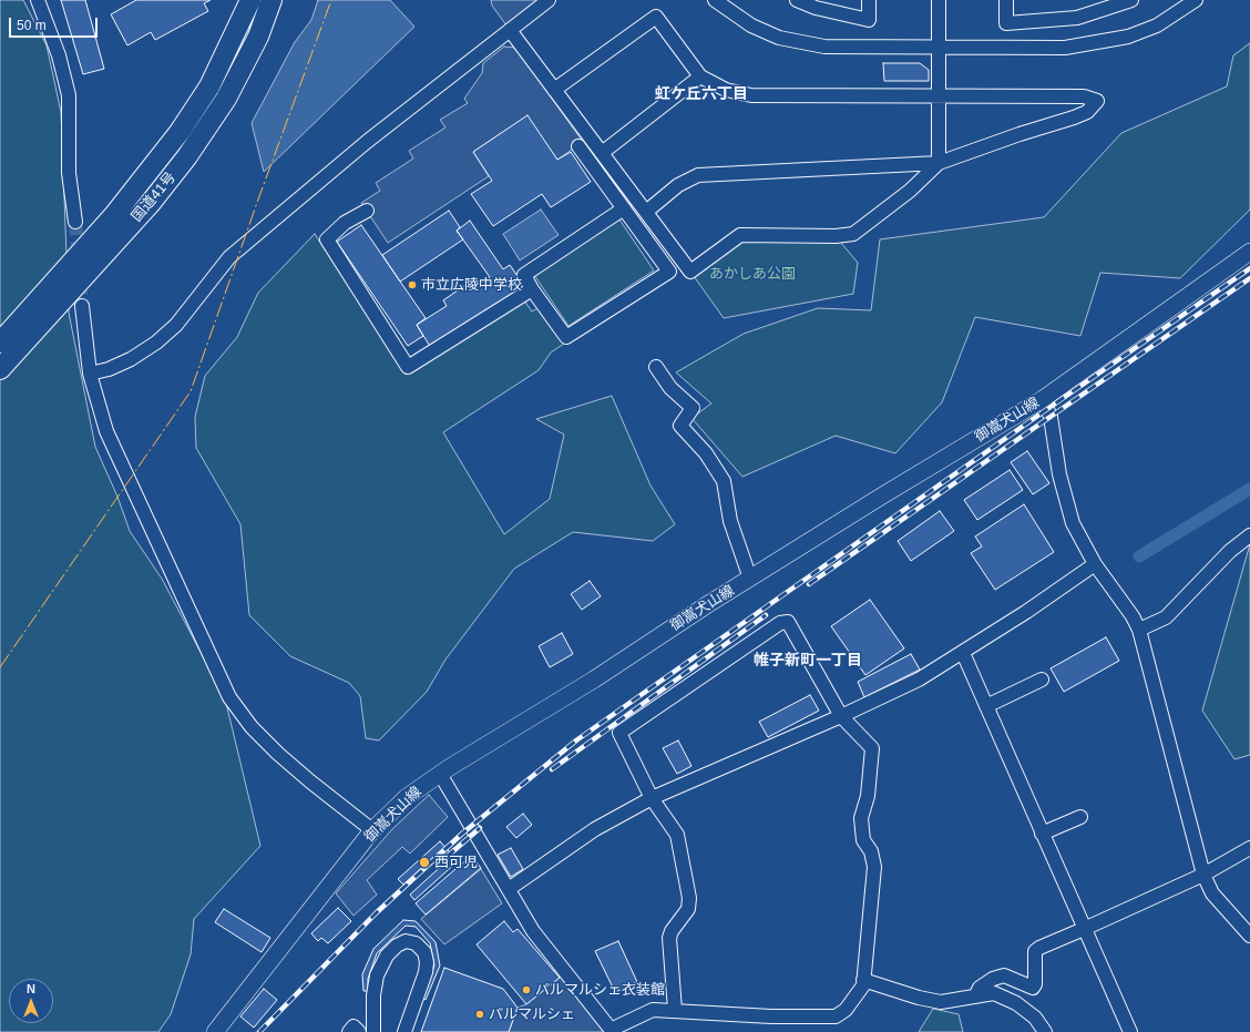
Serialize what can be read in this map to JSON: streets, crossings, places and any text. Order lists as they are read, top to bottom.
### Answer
{
  "streets": {
    "highway": ["国道41号"],
    "main road": ["御嵩犬山線"]
  },
  "districts": ["虹ケ丘六丁目", "帷子新町一丁目"],
  "parks": ["あかしあ公園"],
  "places": [
    "市立広陵中学校",
    "西可児",
    "パルマルシェ衣装館",
    "パルマルシェ"
  ],
  "scale_bar": "50 m",
  "north": "top"
}
